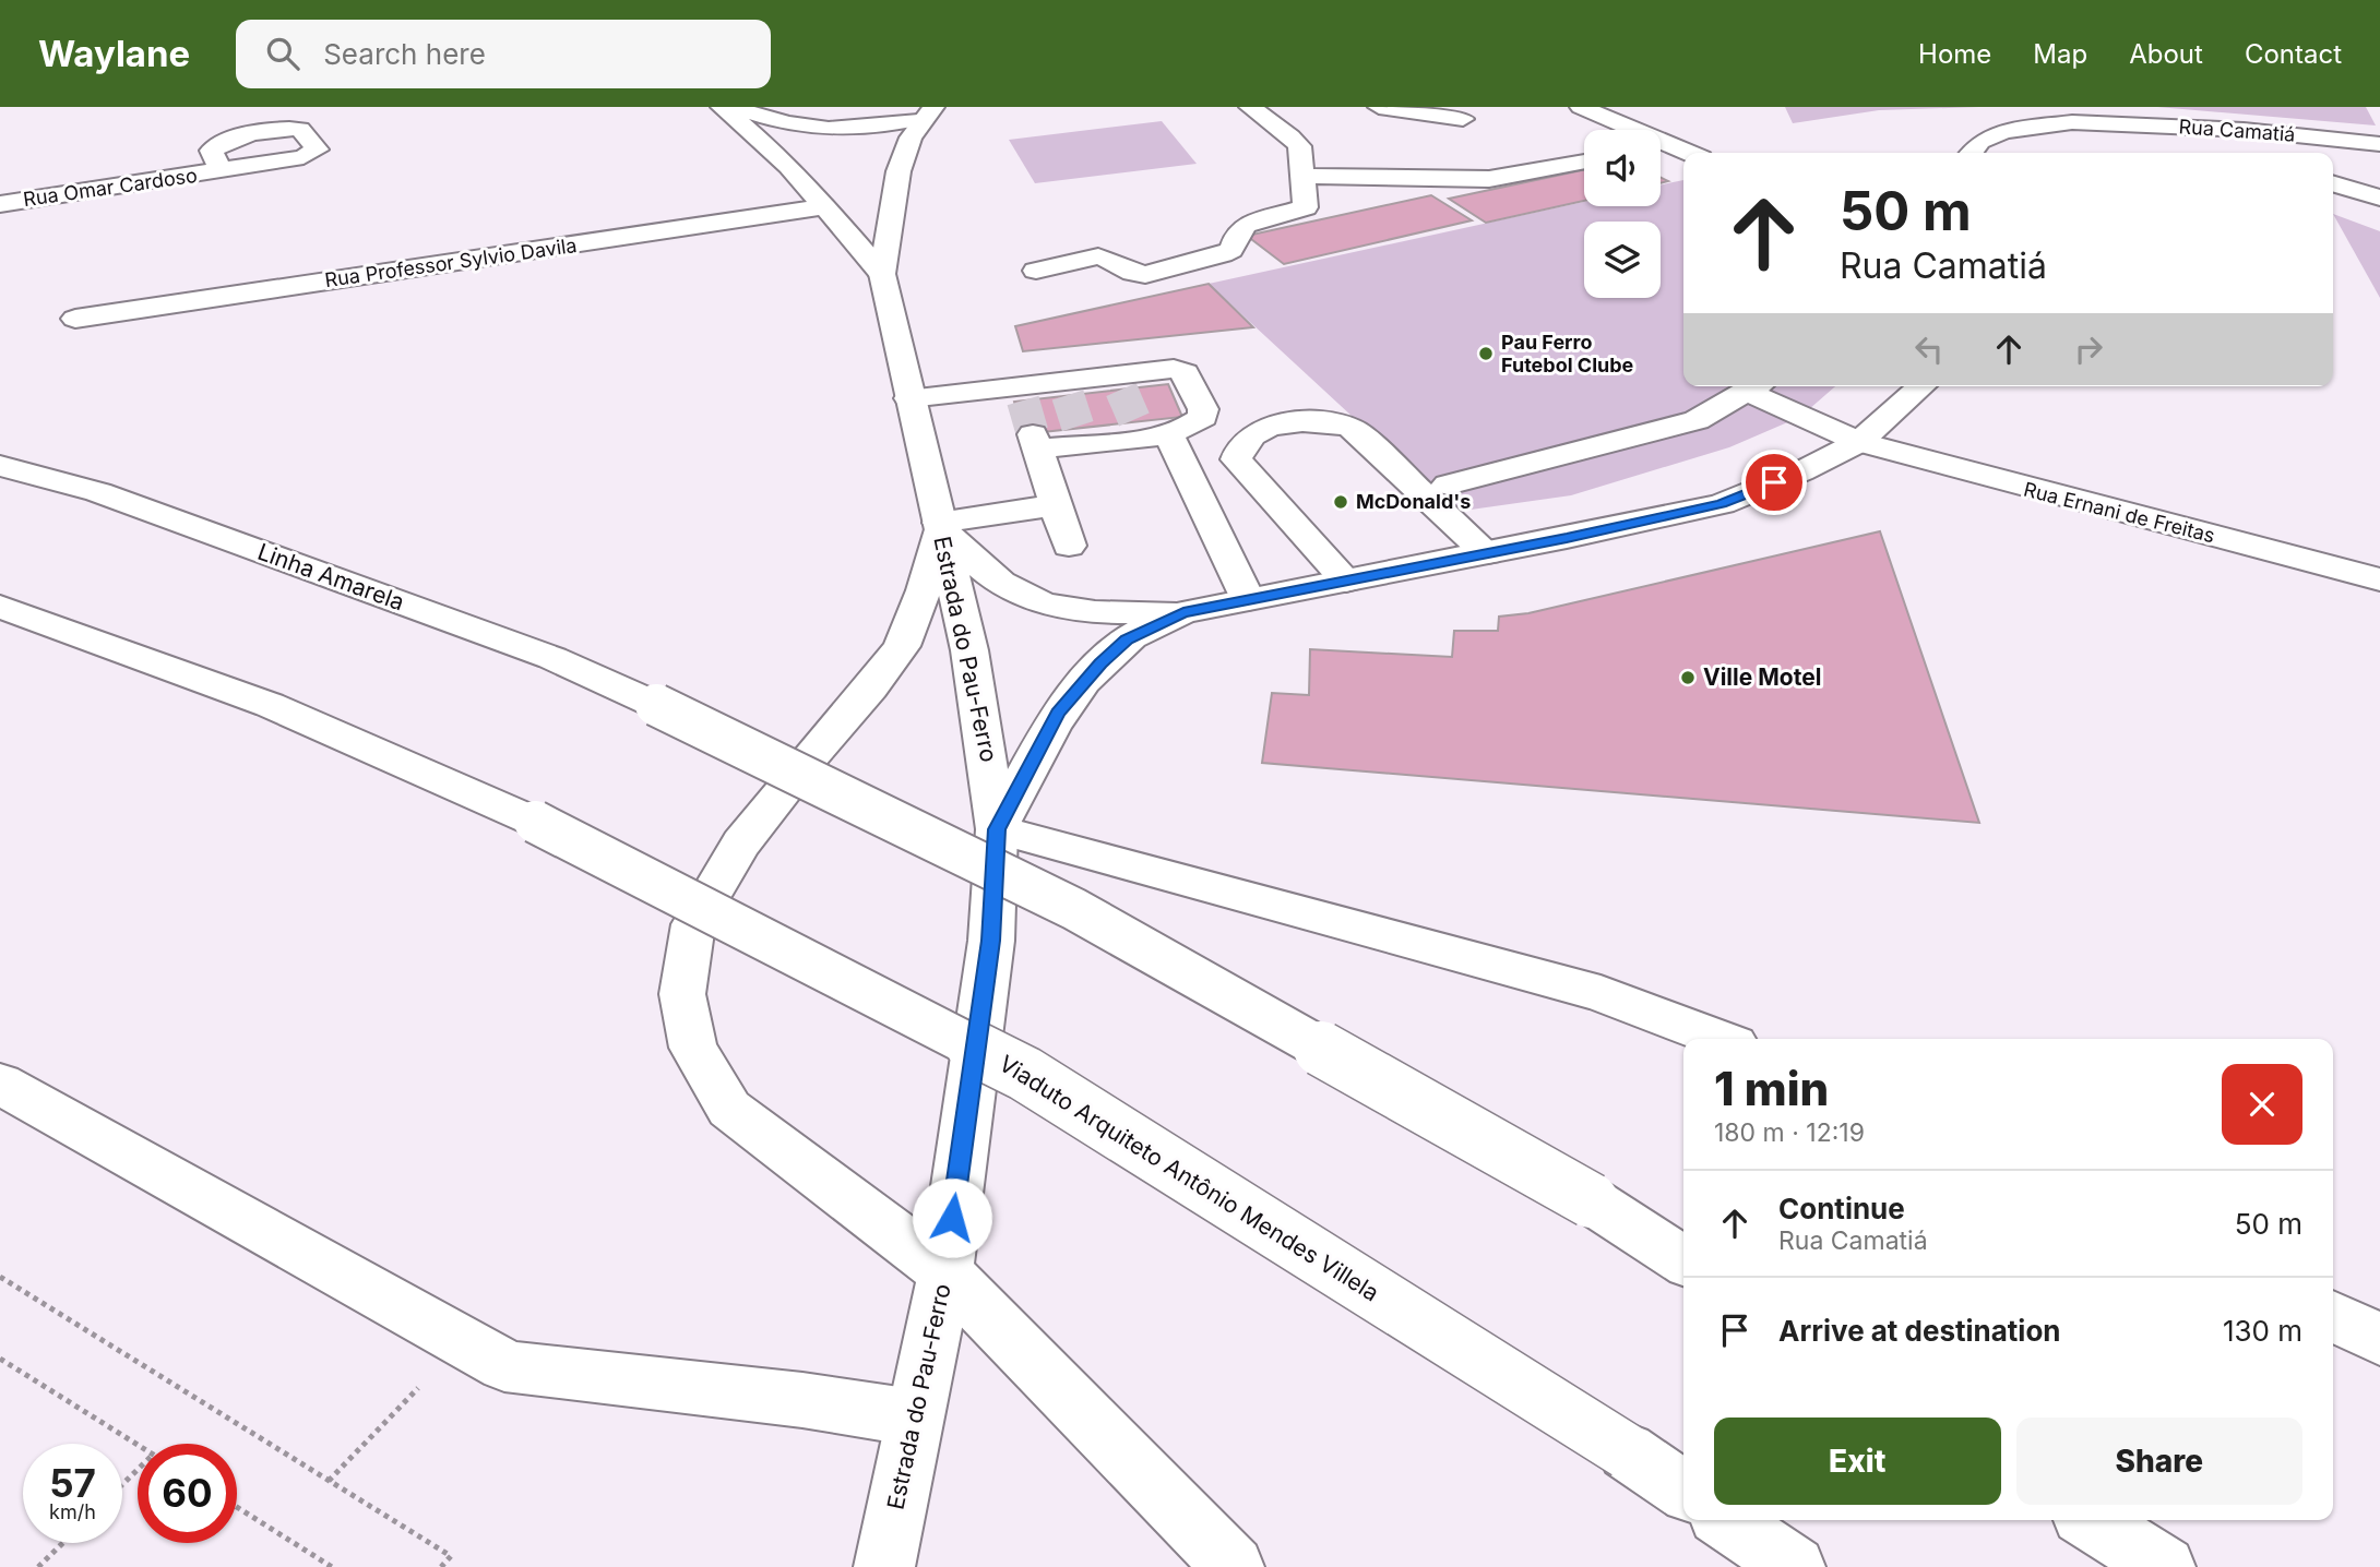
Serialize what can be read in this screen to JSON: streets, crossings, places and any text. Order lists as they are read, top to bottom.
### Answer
{
  "streets": {
    "main road": [
      "Rua Camatiá",
      "Rua Omar Cardoso",
      "Rua Professor Sylvio Davila",
      "Rua Ernani de Freitas",
      "Linha Amarela",
      "Estrada do Pau-Ferro",
      "Viaduto Arquiteto Antônio Mendes Villela"
    ]
  },
  "places": ["Pau Ferro Futebol Clube", "McDonald's", "Ville Motel"],
  "page": {
    "header": "Waylane",
    "search": "Search here",
    "nav": [
      "Home",
      "Map",
      "About",
      "Contact"
    ],
    "turn": ["50 m", "Rua Camatiá"],
    "heading": ["1 min", "180 m · 12:19"],
    "list": [
      {
        "name": "Continue",
        "note": "Rua Camatiá",
        "value": "50 m"
      },
      {
        "name": "Arrive at destination",
        "value": "130 m"
      }
    ],
    "buttons": ["Exit", "Share"],
    "speed": "57 km/h",
    "limit": "60"
  }
}
